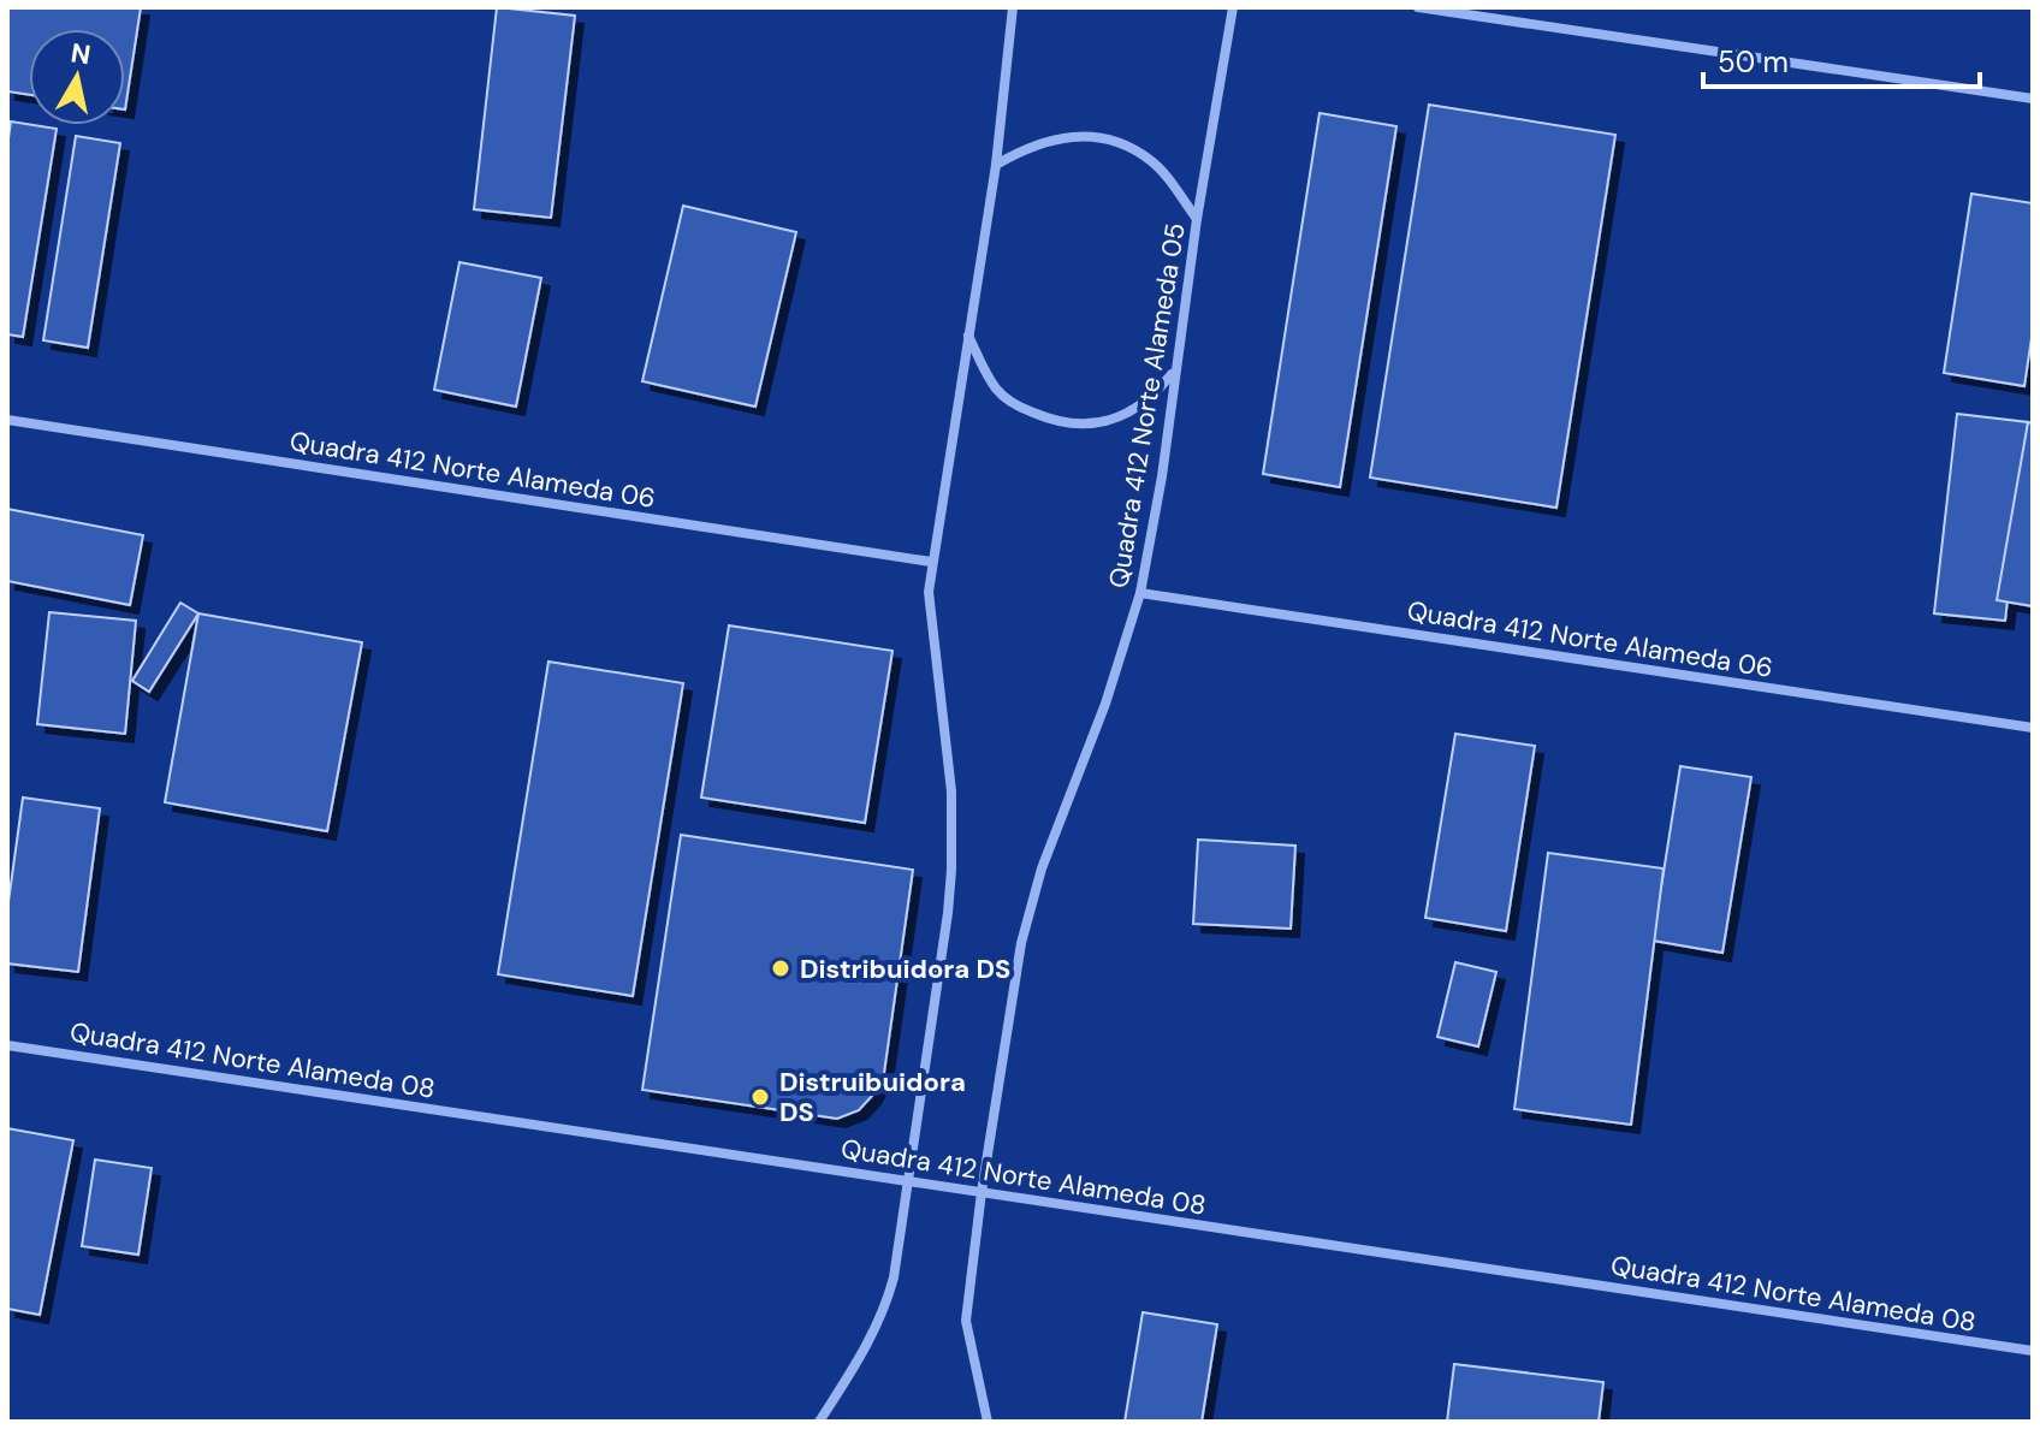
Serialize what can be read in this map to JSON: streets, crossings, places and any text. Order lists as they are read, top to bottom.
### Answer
{
  "streets": {
    "street": ["Quadra 412 Norte Alameda 05", "Quadra 412 Norte Alameda 06", "Quadra 412 Norte Alameda 08"]
  },
  "crossings": [
    ["Quadra 412 Norte Alameda 05", "Quadra 412 Norte Alameda 06"],
    ["Quadra 412 Norte Alameda 05", "Quadra 412 Norte Alameda 08"]
  ],
  "places": ["Distribuidora DS", "Distruibuidora DS"],
  "scale_bar": "50 m",
  "north": "top"
}
